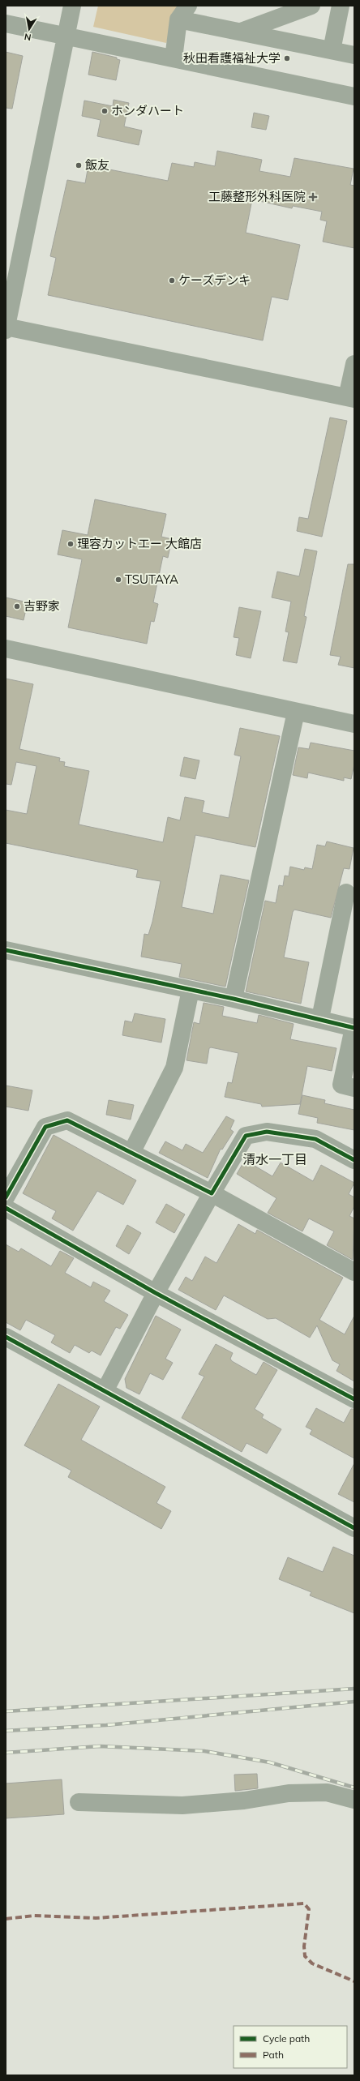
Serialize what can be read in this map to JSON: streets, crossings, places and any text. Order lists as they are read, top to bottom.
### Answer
{
  "districts": ["清水一丁目"],
  "places": {
    "other": [
      "秋田看護福祉大学",
      "ホンダハート",
      "飯友",
      "ケーズデンキ",
      "理容カットエー 大館店",
      "TSUTAYA",
      "吉野家"
    ],
    "health": ["工藤整形外科医院"]
  },
  "legend": ["Cycle path", "Path"],
  "north": "bottom"
}
